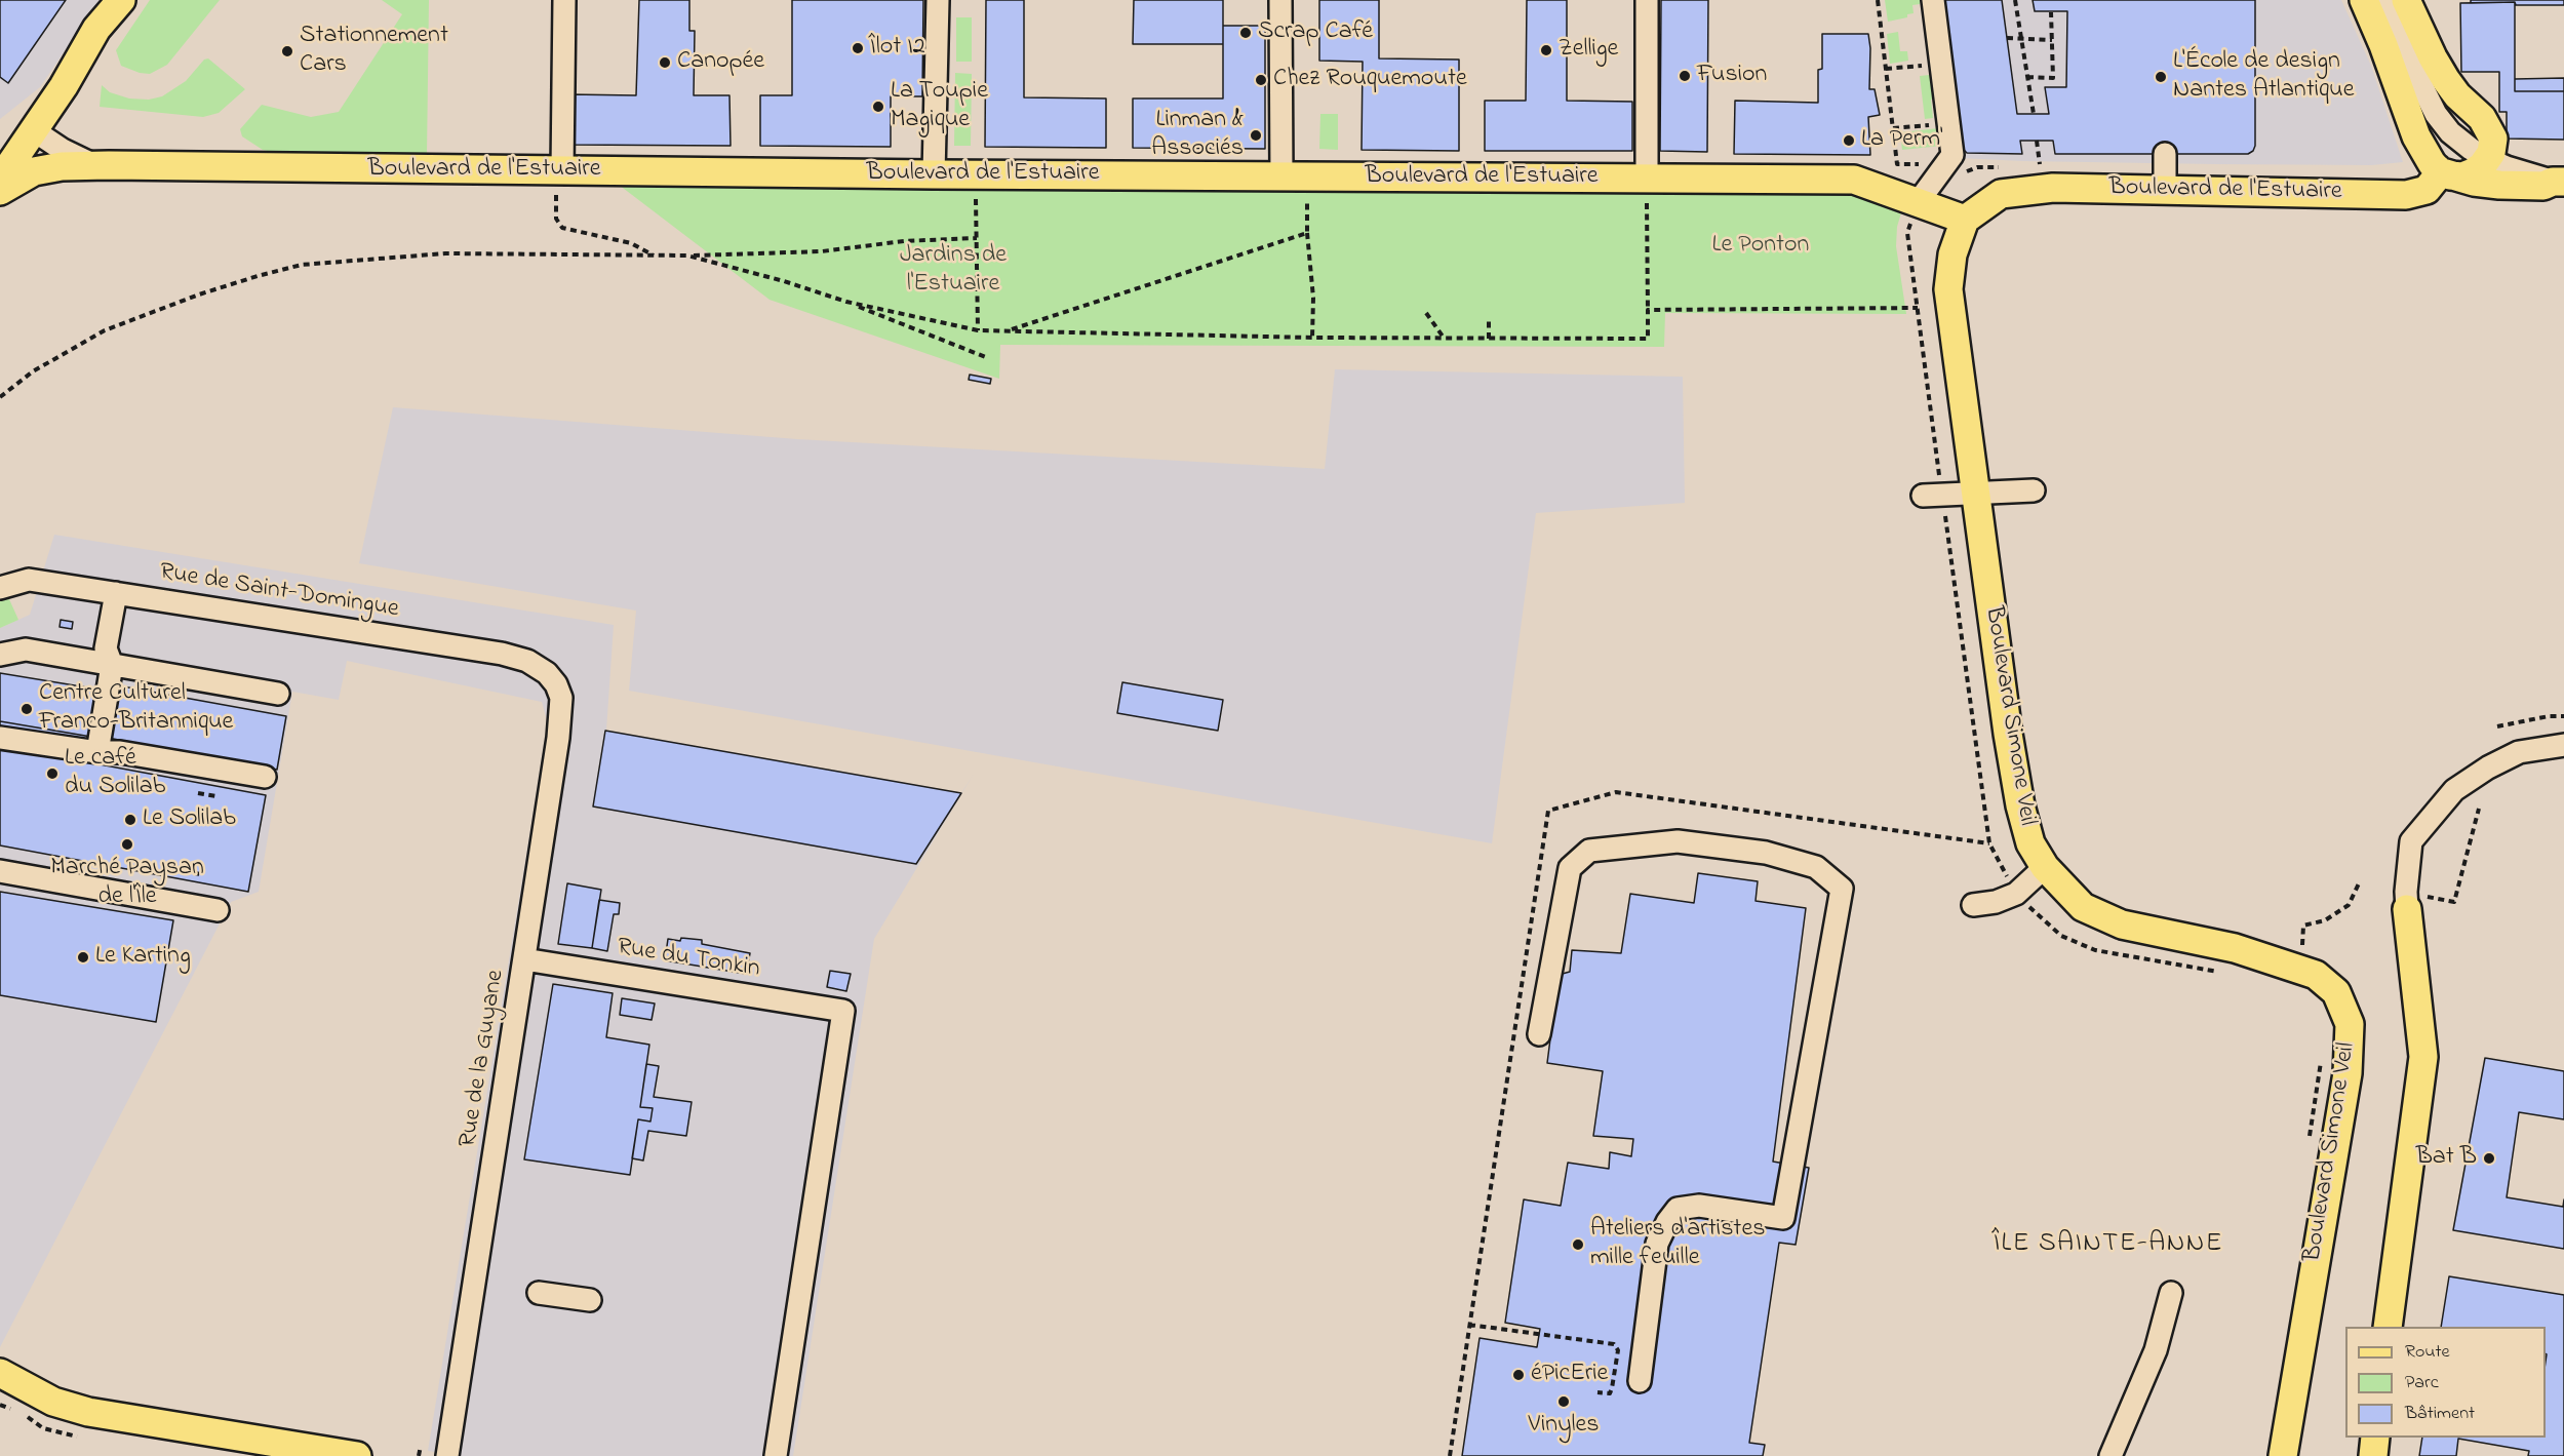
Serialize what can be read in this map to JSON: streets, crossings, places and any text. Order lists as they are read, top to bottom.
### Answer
{
  "streets": {
    "main road": ["Boulevard de l'Estuaire", "Boulevard Simone Veil"],
    "street": ["Rue de Saint-Domingue", "Rue du Tonkin", "Rue de la Guyane"]
  },
  "crossings": [
    ["Boulevard de l'Estuaire", "Boulevard Simone Veil"],
    ["Rue de Saint-Domingue", "Rue de la Guyane"],
    ["Rue du Tonkin", "Rue de la Guyane"]
  ],
  "districts": ["ÎLE SAINTE-ANNE"],
  "parks": ["Le Ponton", "Jardins de l'Estuaire"],
  "places": [
    "Scrap Café",
    "Îlot I2",
    "Zellige",
    "Stationnement Cars",
    "Canopée",
    "Fusion",
    "L'École de design Nantes Atlantique",
    "Chez Rouquemoute",
    "La Toupie Magique",
    "Linman & Associés",
    "La Perm'",
    "Centre Culturel Franco-Britannique",
    "Le café du Solilab",
    "Le Solilab",
    "Marché Paysan de l'Île",
    "Le Karting",
    "Bat B",
    "Ateliers d'artistes mille feuille",
    "éPicErie",
    "Vinyles"
  ],
  "legend": ["Route", "Parc", "Bâtiment"]
}
